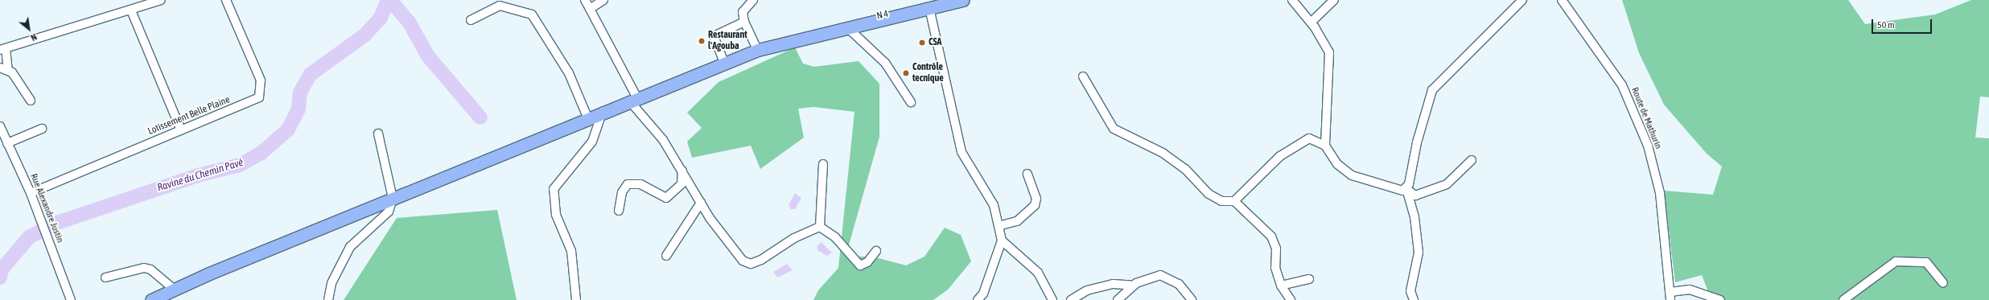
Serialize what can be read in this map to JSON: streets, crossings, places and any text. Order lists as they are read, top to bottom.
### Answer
{
  "streets": {
    "highway": ["N 4"],
    "street": ["Lotissement Belle Plaine", "Route de Mathurin", "Rue Alexandre Justin"]
  },
  "crossings": [
    ["Lotissement Belle Plaine", "Rue Alexandre Justin"]
  ],
  "water": ["Ravine du Chemin Pavé"],
  "places": ["Restaurant l'Agouba", "CSA", "Contrôle tecnique"],
  "scale_bar": "50 m",
  "north": "bottom right"
}
